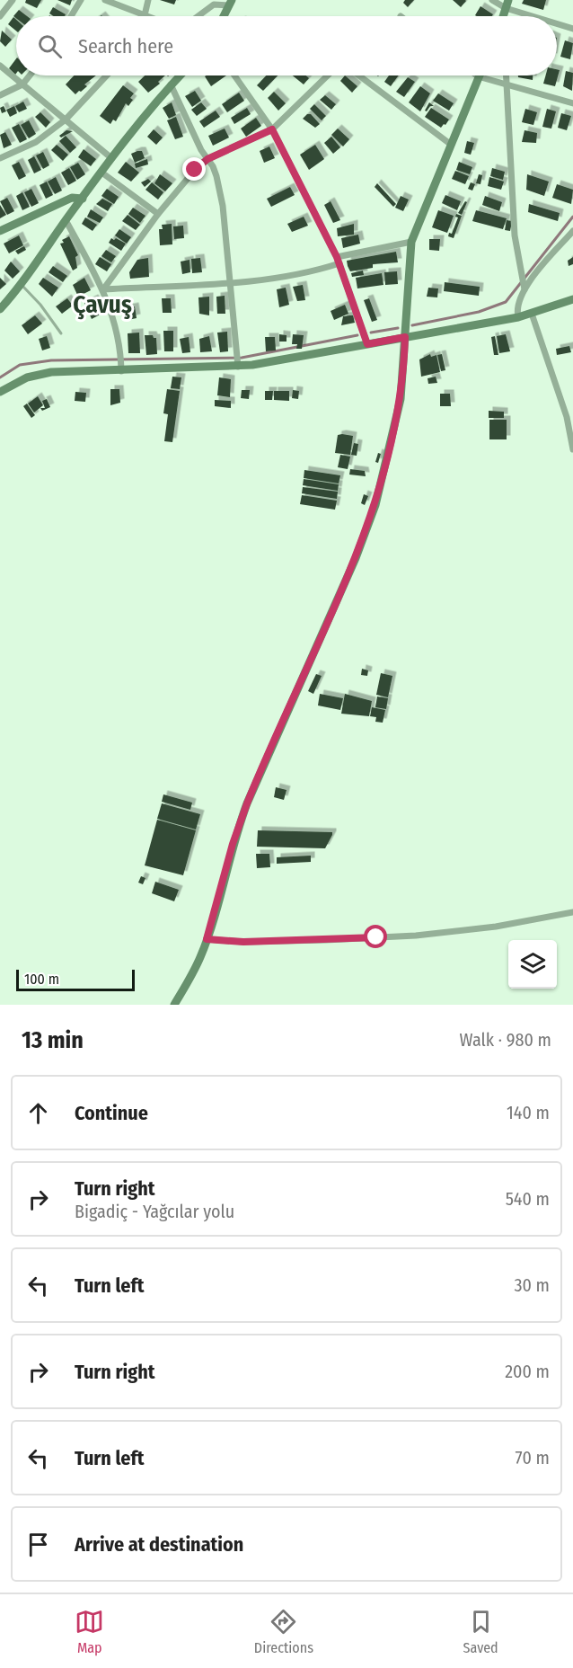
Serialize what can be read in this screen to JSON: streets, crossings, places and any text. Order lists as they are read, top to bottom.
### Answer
{
  "districts": ["Çavuş"],
  "scale_bar": "100 m",
  "page": {
    "search": "Search here",
    "scale": "100 m",
    "heading": ["13 min", "Walk · 980 m"],
    "list": [
      ["Continue", "140 m"],
      ["Turn right", "Bigadiç - Yağcılar yolu", "540 m"],
      ["Turn left", "30 m"],
      ["Turn right", "200 m"],
      ["Turn left", "70 m"],
      "Arrive at destination"
    ],
    "nav": ["Map", "Directions", "Saved"]
  }
}
